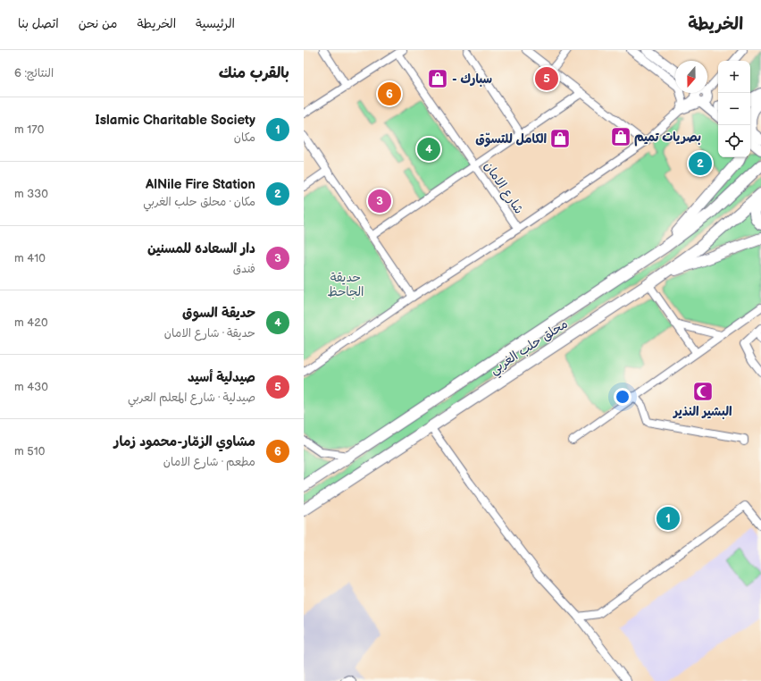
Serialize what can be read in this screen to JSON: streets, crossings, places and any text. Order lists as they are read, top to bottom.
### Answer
{
  "streets": {
    "highway": ["محلق حلب الغربي"],
    "street": ["شارع الامان"]
  },
  "parks": ["حديقة الجاحظ"],
  "places": {
    "shop": ["- سبارك", "بصريات تميم", "الكامل للتسوّق"],
    "mosque": ["البشير النذير"]
  },
  "north": "bottom",
  "page": {
    "header": "الخريطة",
    "nav": [
      "الرئيسية",
      "الخريطة",
      "من نحن",
      "اتصل بنا"
    ],
    "heading": ["بالقرب منك", "النتائج: 6"],
    "map_buttons": ["+", "−"],
    "pins": [
      "5",
      "6",
      "4",
      "2",
      "3",
      "1"
    ],
    "list": [
      {
        "mark": "1",
        "name": "Islamic Charitable Society",
        "note": "مكان",
        "value": "170 m"
      },
      {
        "mark": "2",
        "name": "AlNile Fire Station",
        "note": "مكان · محلق حلب الغربي",
        "value": "330 m"
      },
      {
        "mark": "3",
        "name": "دار السعاده للمسنين",
        "note": "فندق",
        "value": "410 m"
      },
      {
        "mark": "4",
        "name": "حديقة السوق",
        "note": "حديقة · شارع الامان",
        "value": "420 m"
      },
      {
        "mark": "5",
        "name": "صيدلية أسيد",
        "note": "صيدلية · شارع المعلم العربي",
        "value": "430 m"
      },
      {
        "mark": "6",
        "name": "مشاوي الزمّار-محمود زمار",
        "note": "مطعم · شارع الامان",
        "value": "510 m"
      }
    ]
  }
}
